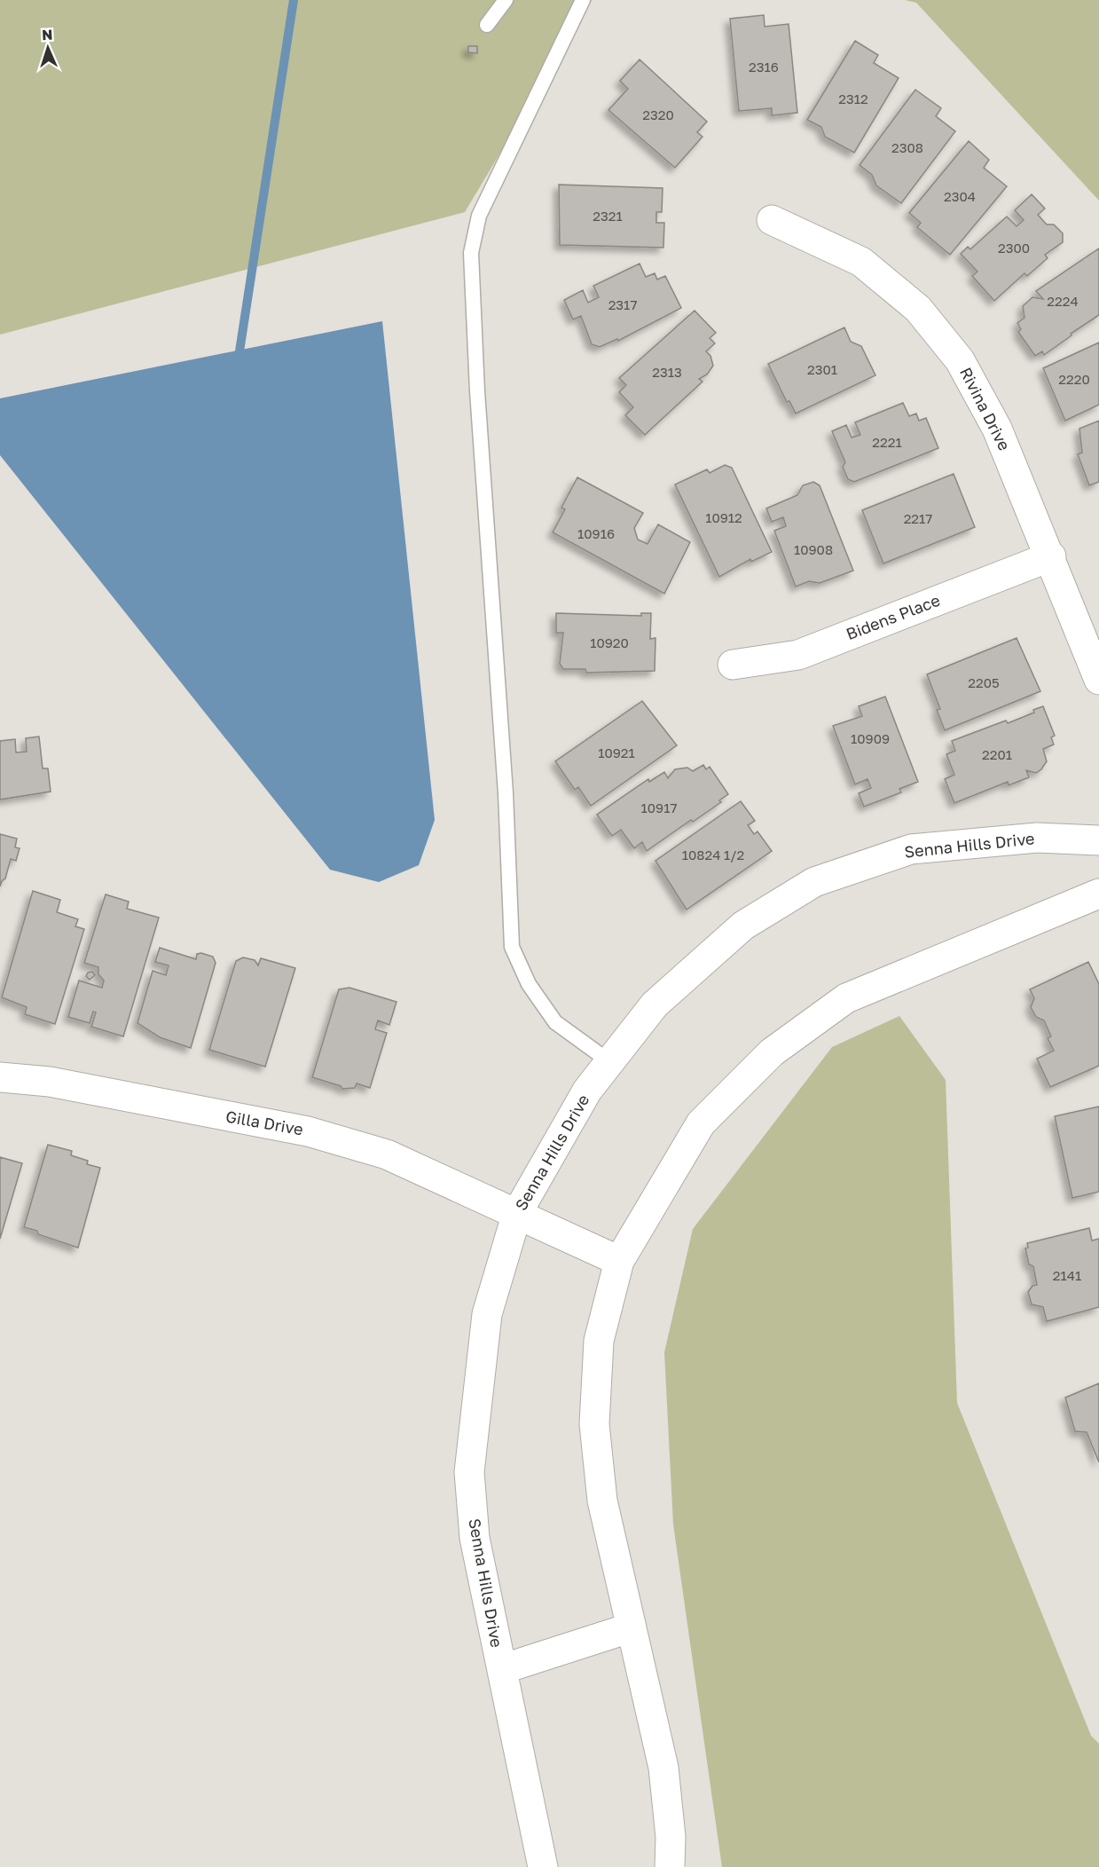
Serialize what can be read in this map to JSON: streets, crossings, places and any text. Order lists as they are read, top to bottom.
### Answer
{
  "streets": {
    "street": [
      "Rivina Drive",
      "Bidens Place",
      "Senna Hills Drive",
      "Gilla Drive"
    ]
  },
  "crossings": [
    ["Rivina Drive", "Bidens Place"],
    ["Senna Hills Drive", "Gilla Drive"]
  ],
  "house_numbers": [
    "2316",
    "2312",
    "2320",
    "2308",
    "2304",
    "2321",
    "2300",
    "2224",
    "2317",
    "2301",
    "2313",
    "2220",
    "2221",
    "10912",
    "2217",
    "10916",
    "10908",
    "10920",
    "2205",
    "10909",
    "10921",
    "2201",
    "10917",
    "10824 1/2",
    "2141"
  ],
  "north": "top"
}
